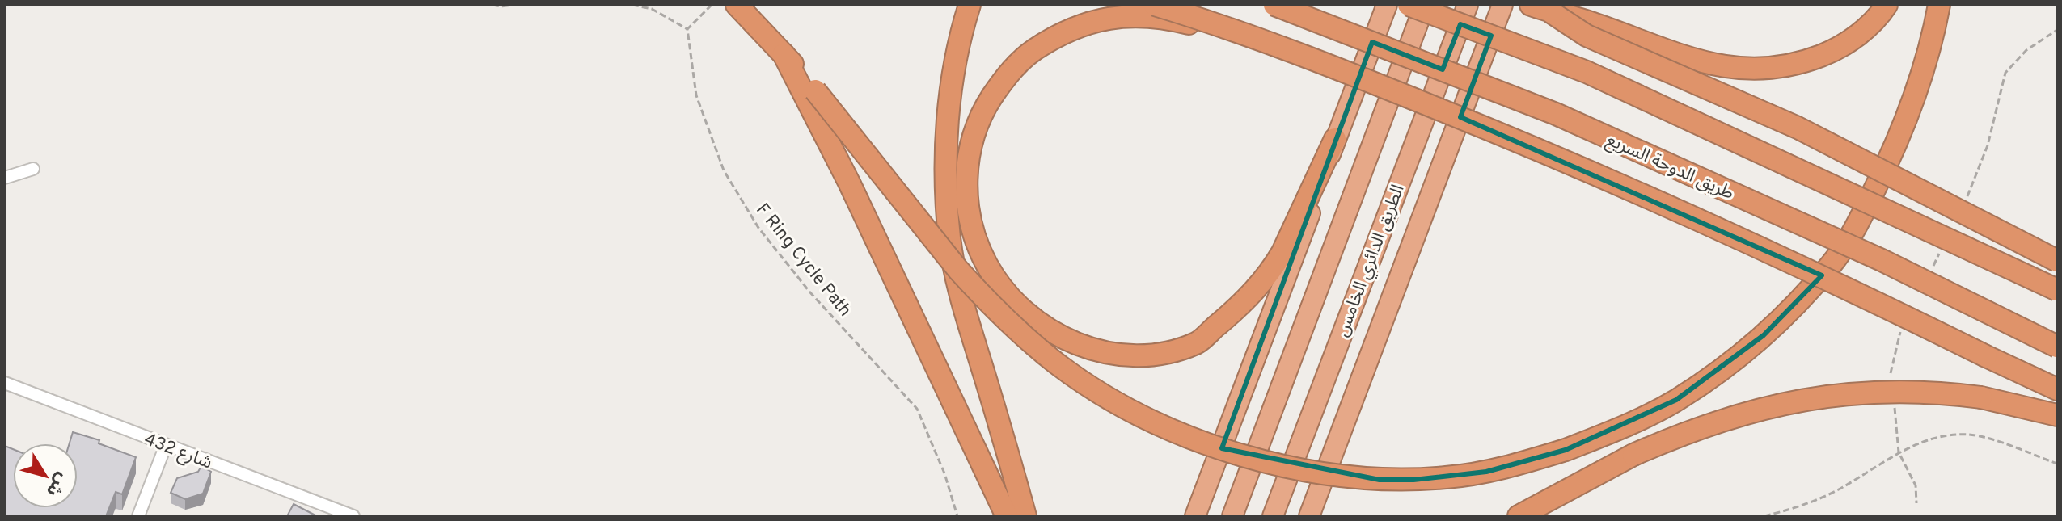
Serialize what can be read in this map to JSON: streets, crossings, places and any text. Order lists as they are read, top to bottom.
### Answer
{
  "streets": {
    "highway": ["طريق الدوحة السريع", "الطريق الدائري الخامس"],
    "street": ["شارع 432"],
    "path": ["F Ring Cycle Path"]
  },
  "north": "bottom right"
}
